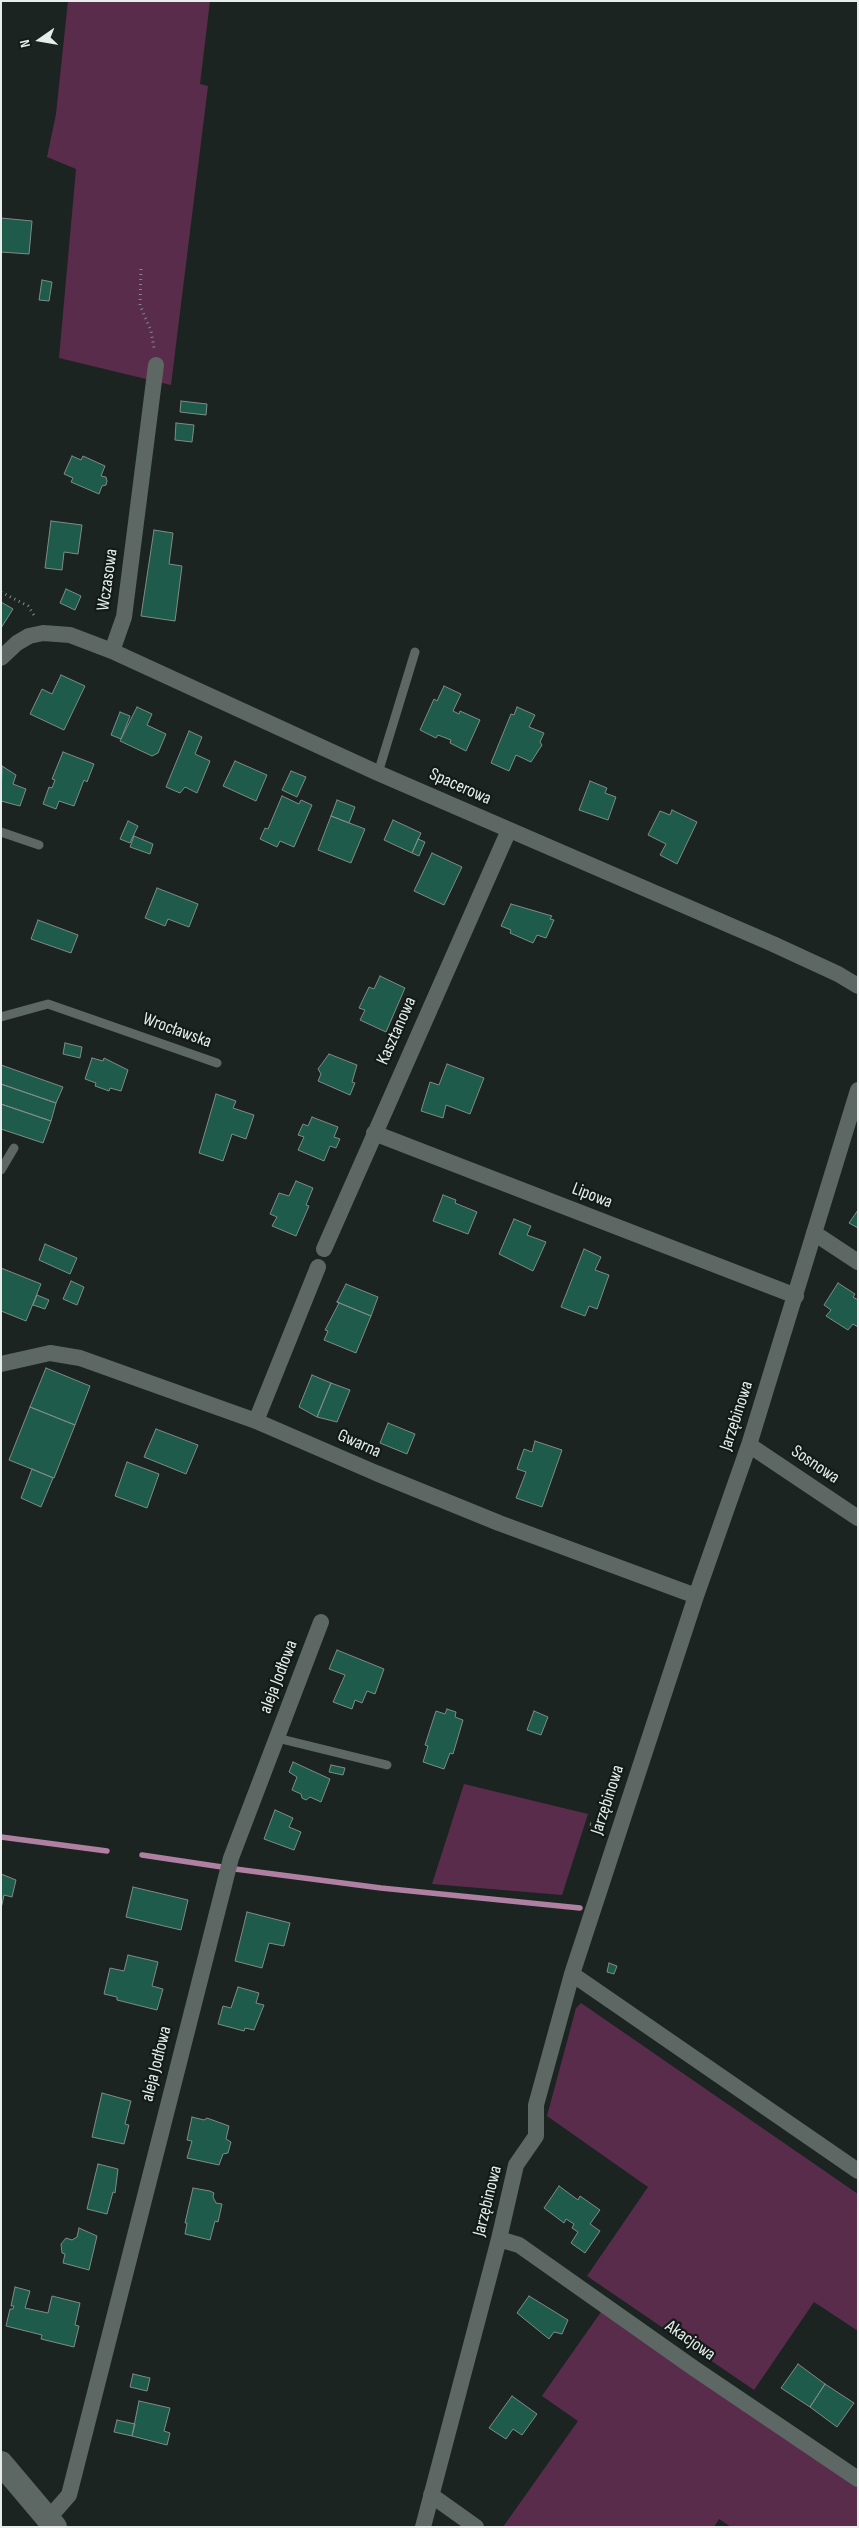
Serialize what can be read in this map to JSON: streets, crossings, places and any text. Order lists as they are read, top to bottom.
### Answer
{
  "streets": {
    "street": [
      "Wczasowa",
      "Spacerowa",
      "Kasztanowa",
      "Lipowa",
      "Jarzębinowa",
      "Gwarna",
      "Sosnowa",
      "aleja Jodłowa",
      "Akacjowa"
    ],
    "lane": ["Wrocławska"]
  },
  "crossings": [
    ["Wczasowa", "Spacerowa"],
    ["Spacerowa", "Kasztanowa"],
    ["Kasztanowa", "Lipowa"],
    ["Lipowa", "Jarzębinowa"],
    ["Jarzębinowa", "Gwarna"],
    ["Jarzębinowa", "Sosnowa"],
    ["Jarzębinowa", "Akacjowa"]
  ],
  "north": "left"
}
